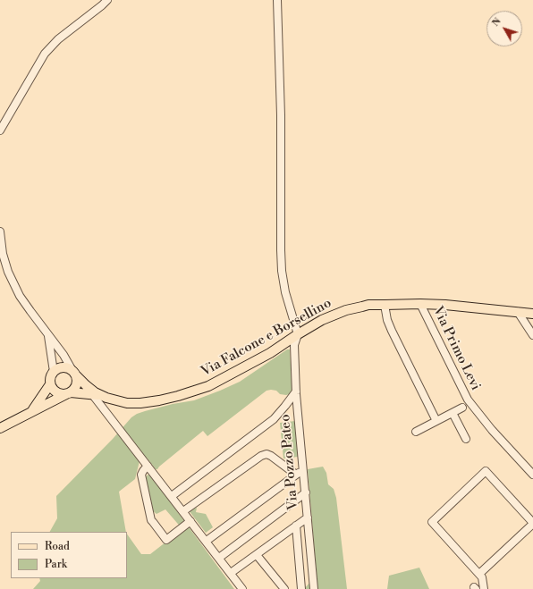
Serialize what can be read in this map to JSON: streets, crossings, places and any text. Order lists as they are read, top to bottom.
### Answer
{
  "streets": {
    "main road": ["Via Falcone e Borsellino"],
    "street": ["Via Primo Levi", "Via Pozzo Pateo"]
  },
  "crossings": [
    ["Via Falcone e Borsellino", "Via Primo Levi"],
    ["Via Falcone e Borsellino", "Via Pozzo Pateo"]
  ],
  "legend": ["Road", "Park"],
  "north": "top left"
}
